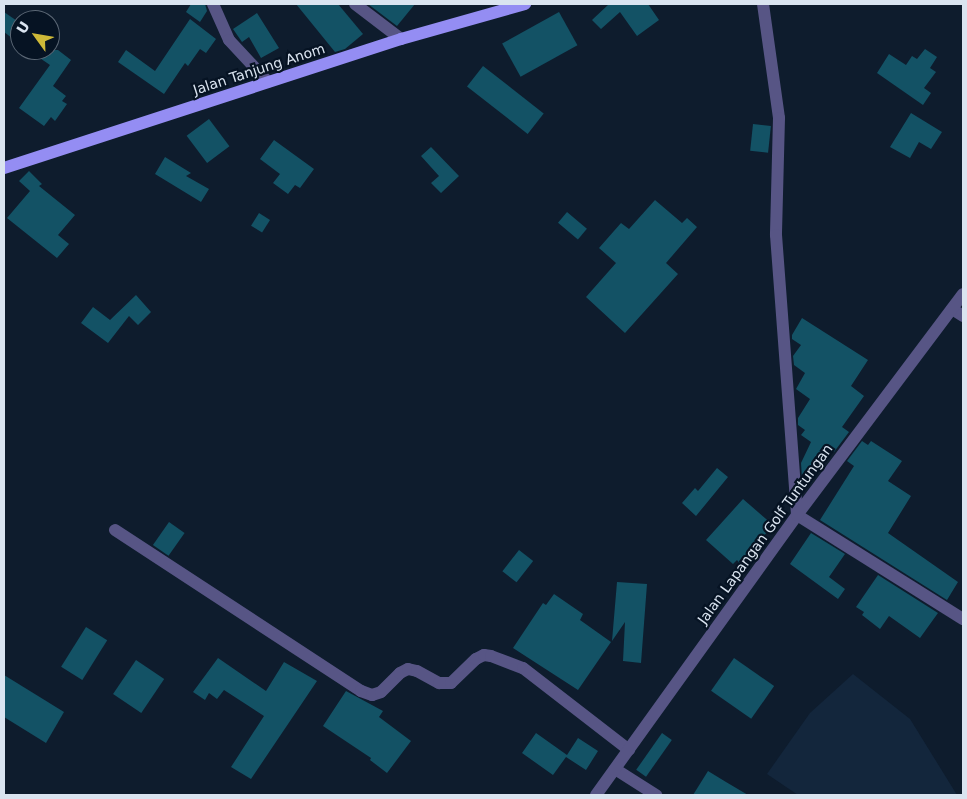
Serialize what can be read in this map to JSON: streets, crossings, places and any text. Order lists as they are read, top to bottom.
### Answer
{
  "streets": {
    "main road": ["Jalan Tanjung Anom"],
    "street": ["Jalan Lapangan Golf Tuntungan"]
  },
  "north": "top left"
}
